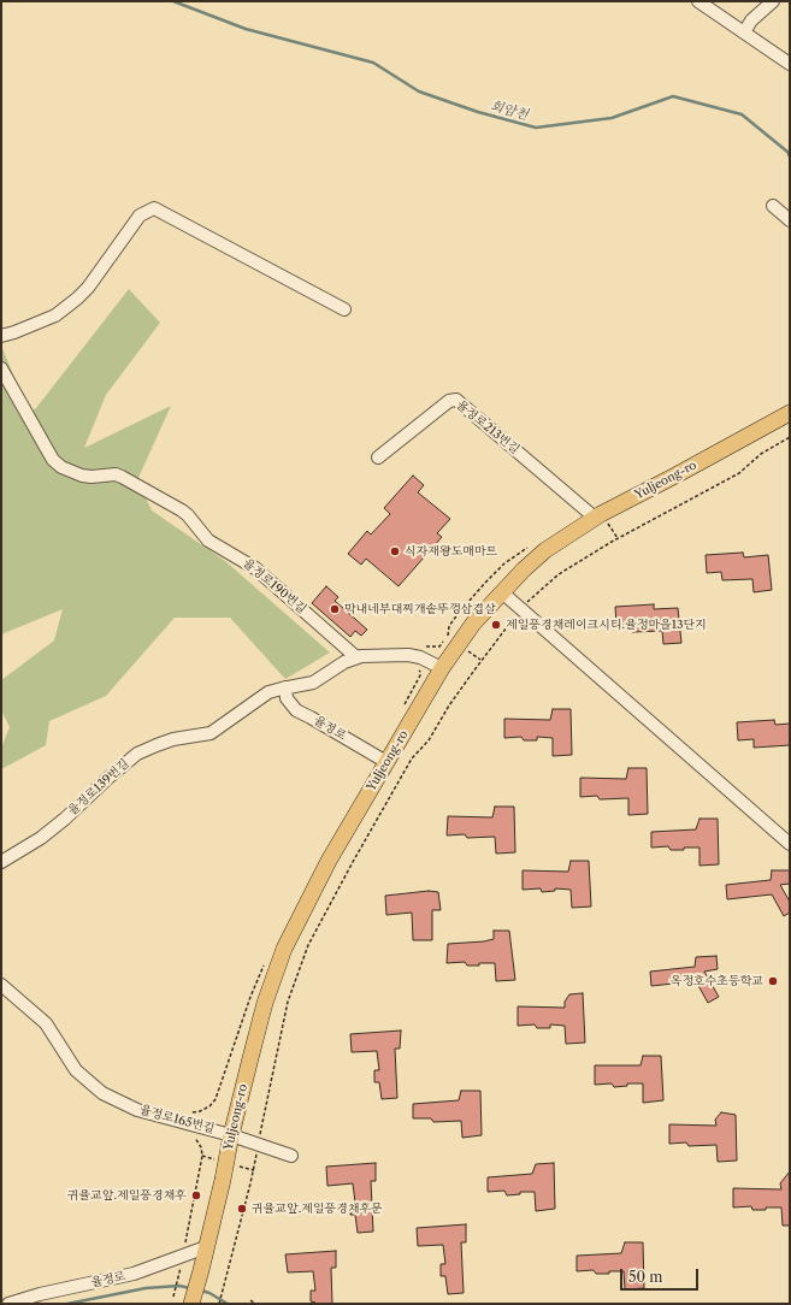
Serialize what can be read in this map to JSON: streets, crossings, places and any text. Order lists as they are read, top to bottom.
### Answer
{
  "streets": {
    "main road": ["Yuljeong-ro"],
    "street": [
      "율정로213번길",
      "율정로190번길",
      "율정로",
      "율정로139번길",
      "율정로165번길"
    ]
  },
  "crossings": [
    ["율정로213번길", "Yuljeong-ro"],
    ["Yuljeong-ro", "율정로"],
    ["Yuljeong-ro", "율정로139번길"],
    ["Yuljeong-ro", "율정로165번길"],
    ["율정로190번길", "율정로139번길"],
    ["율정로", "율정로139번길"]
  ],
  "water": ["회암천"],
  "places": [
    "식자재왕도매마트",
    "막내네부대찌개솥뚜껑삼겹살",
    "제일풍경채레이크시티.율정마을13단지",
    "옥정호수초등학교",
    "귀율교앞.제일풍경채후",
    "귀율교앞.제일풍경채후문"
  ],
  "scale_bar": "50 m"
}
